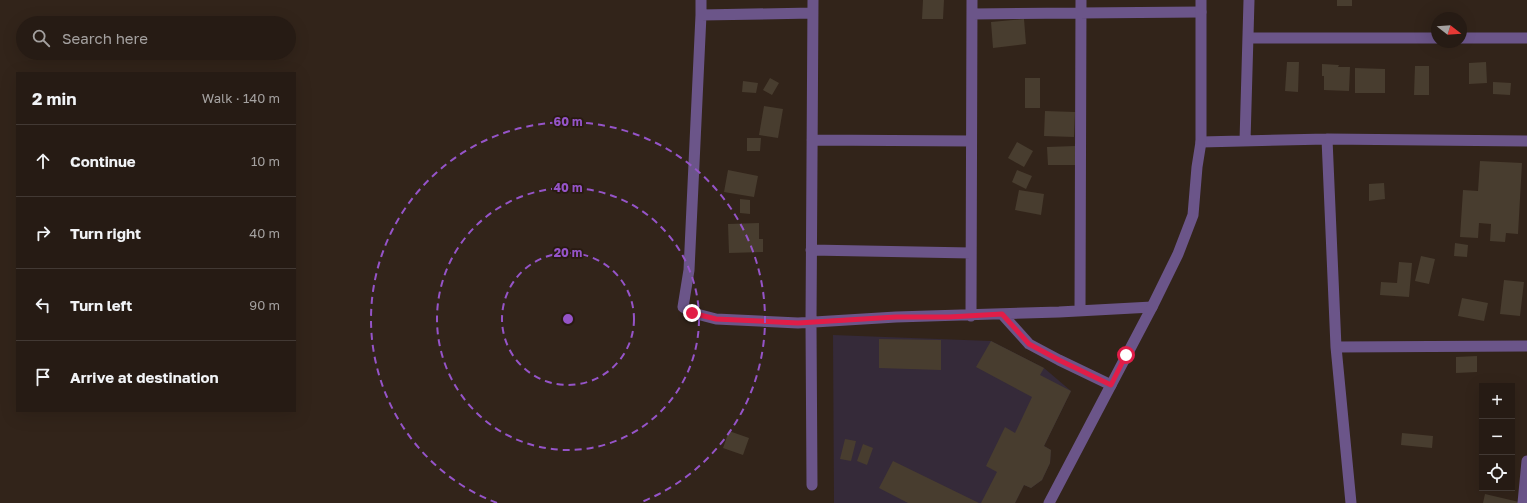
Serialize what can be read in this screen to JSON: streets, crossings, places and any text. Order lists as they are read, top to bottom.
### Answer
{
  "north": "right",
  "page": {
    "search": "Search here",
    "heading": ["2 min", "Walk · 140 m"],
    "list": [
      ["Continue", "10 m"],
      ["Turn right", "40 m"],
      ["Turn left", "90 m"],
      "Arrive at destination"
    ],
    "map_buttons": ["+", "−"]
  },
  "rings": ["60 m", "40 m", "20 m"]
}
